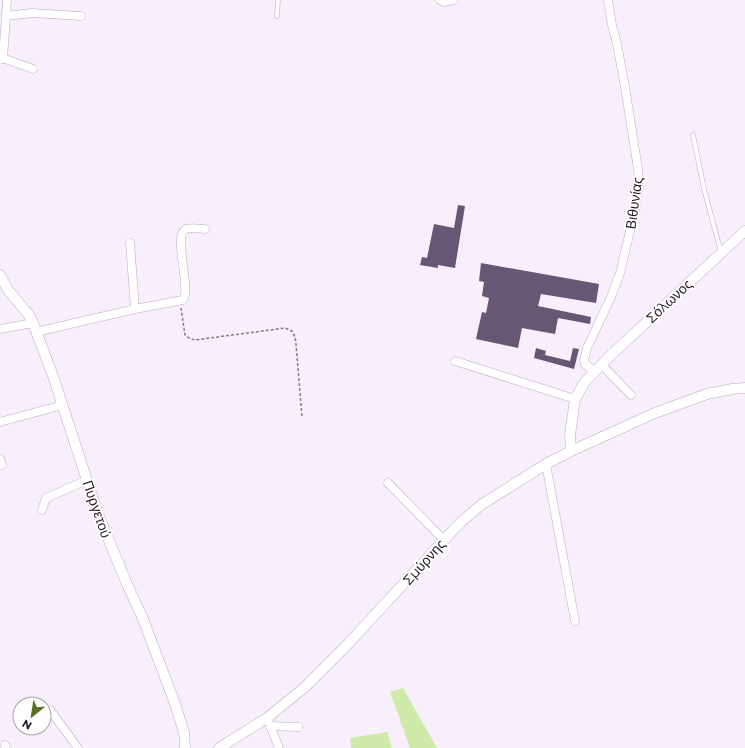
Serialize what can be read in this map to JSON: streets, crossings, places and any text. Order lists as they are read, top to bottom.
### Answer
{
  "streets": {
    "street": [
      "Βιθυνίας",
      "Σόλωνος",
      "Πυργετού",
      "Σμύρνης"
    ]
  },
  "crossings": [
    ["Βιθυνίας", "Σόλωνος"]
  ],
  "north": "bottom left"
}
